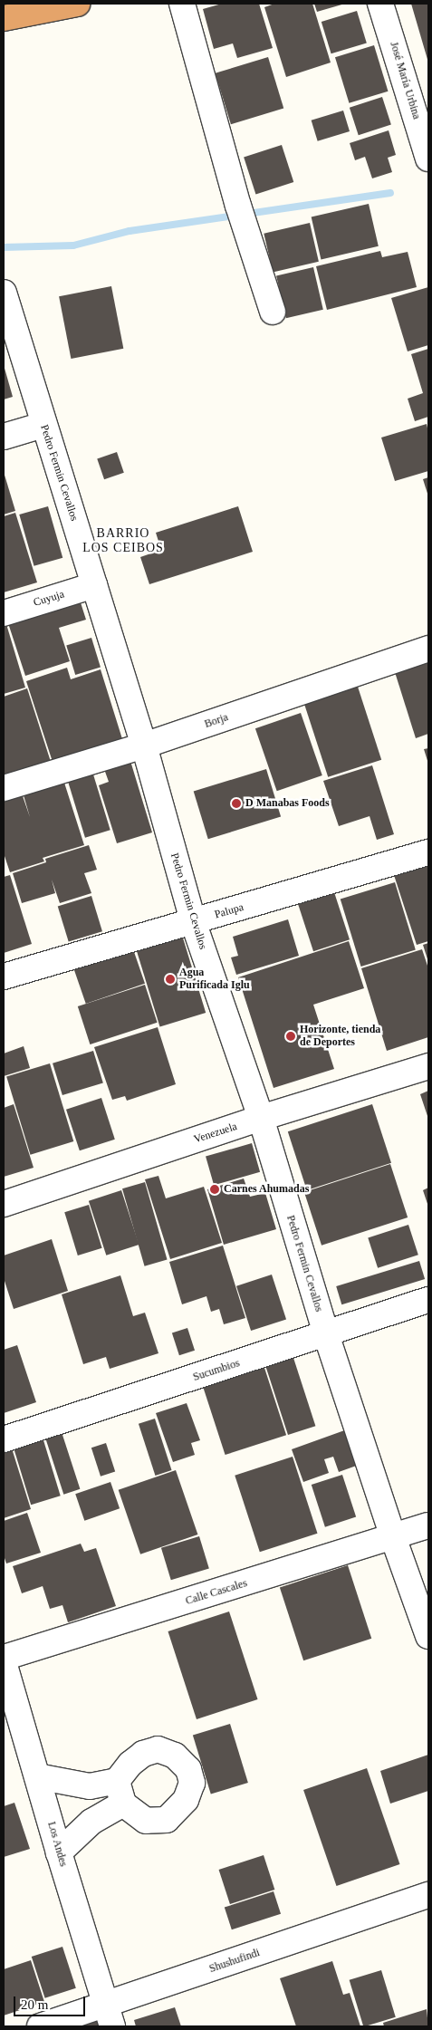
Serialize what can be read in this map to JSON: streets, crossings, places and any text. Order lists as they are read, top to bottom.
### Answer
{
  "streets": {
    "street": [
      "José María Urbina",
      "Pedro Fermin Cevallos",
      "Cuyuja",
      "Borja",
      "Palupa",
      "Venezuela",
      "Sucumbios",
      "Calle Cascales",
      "Los Andes",
      "Shushufindi"
    ]
  },
  "crossings": [
    ["Pedro Fermin Cevallos", "Cuyuja"],
    ["Pedro Fermin Cevallos", "Borja"],
    ["Pedro Fermin Cevallos", "Palupa"],
    ["Pedro Fermin Cevallos", "Venezuela"],
    ["Pedro Fermin Cevallos", "Sucumbios"],
    ["Pedro Fermin Cevallos", "Calle Cascales"],
    ["Los Andes", "Shushufindi"]
  ],
  "districts": ["BARRIO LOS CEIBOS"],
  "places": [
    "D Manabas Foods",
    "Agua Purificada Iglu",
    "Horizonte, tienda de Deportes",
    "Carnes Ahumadas"
  ],
  "scale_bar": "20 m"
}
